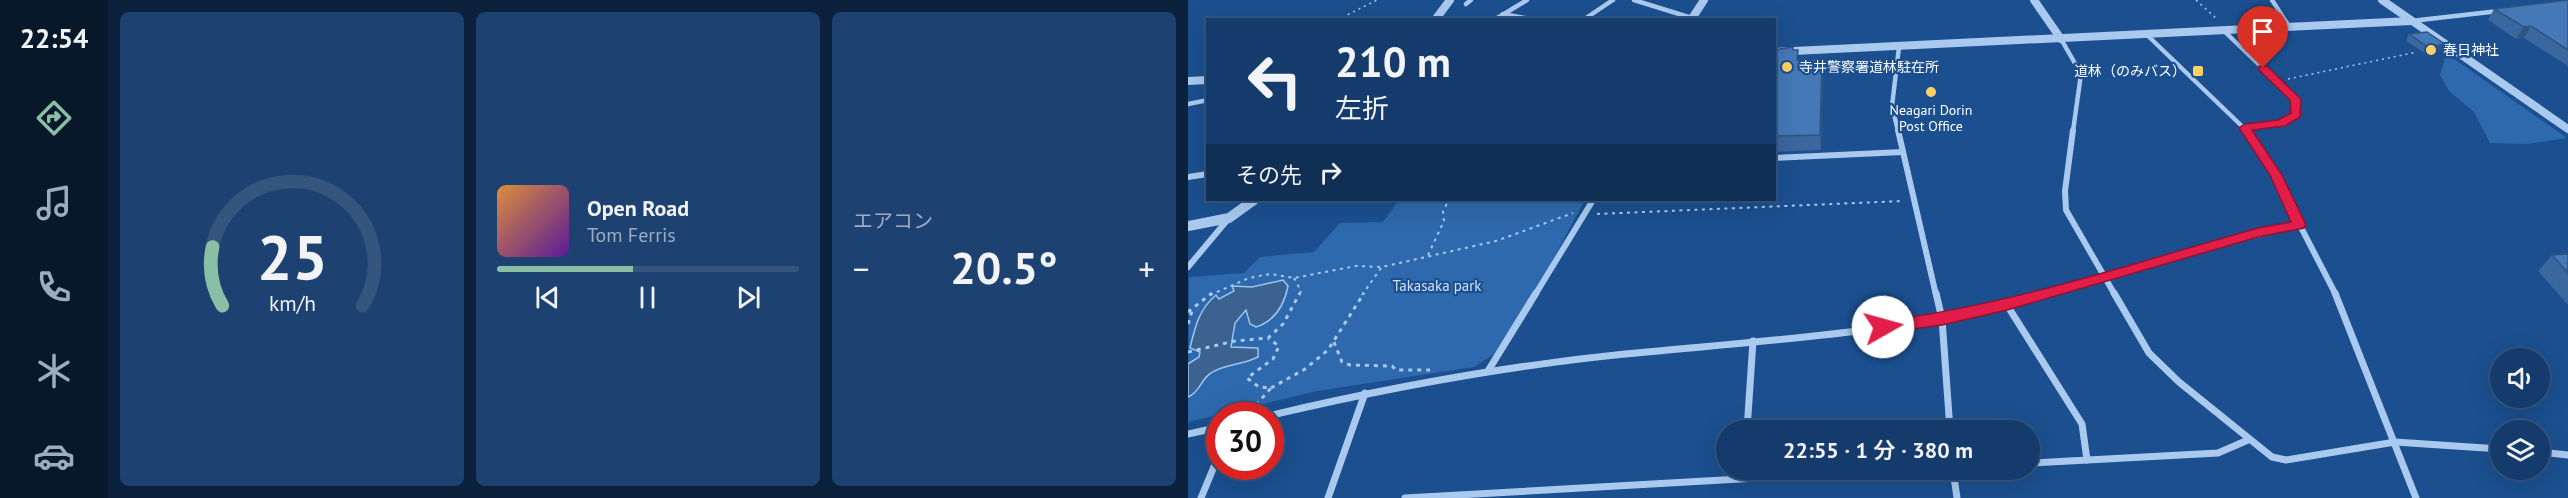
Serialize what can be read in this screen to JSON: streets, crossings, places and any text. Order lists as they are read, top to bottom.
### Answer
{
  "parks": ["Takasaka park"],
  "places": {
    "other": ["春日神社", "寺井警察署道林駐在所", "Neagari Dorin Post Office"],
    "transit": ["道林（のみバス）"]
  },
  "page": {
    "tabs": "22:54",
    "tile": "エアコン",
    "turn": ["210 m", "左折"],
    "then": "その先",
    "song": ["Open Road", "Tom Ferris"],
    "heat": ["−", "20.5°", "+"],
    "limit": "30",
    "trip": "22:55 · 1 分 · 380 m",
    "gauge": ["25", "km/h"]
  }
}
